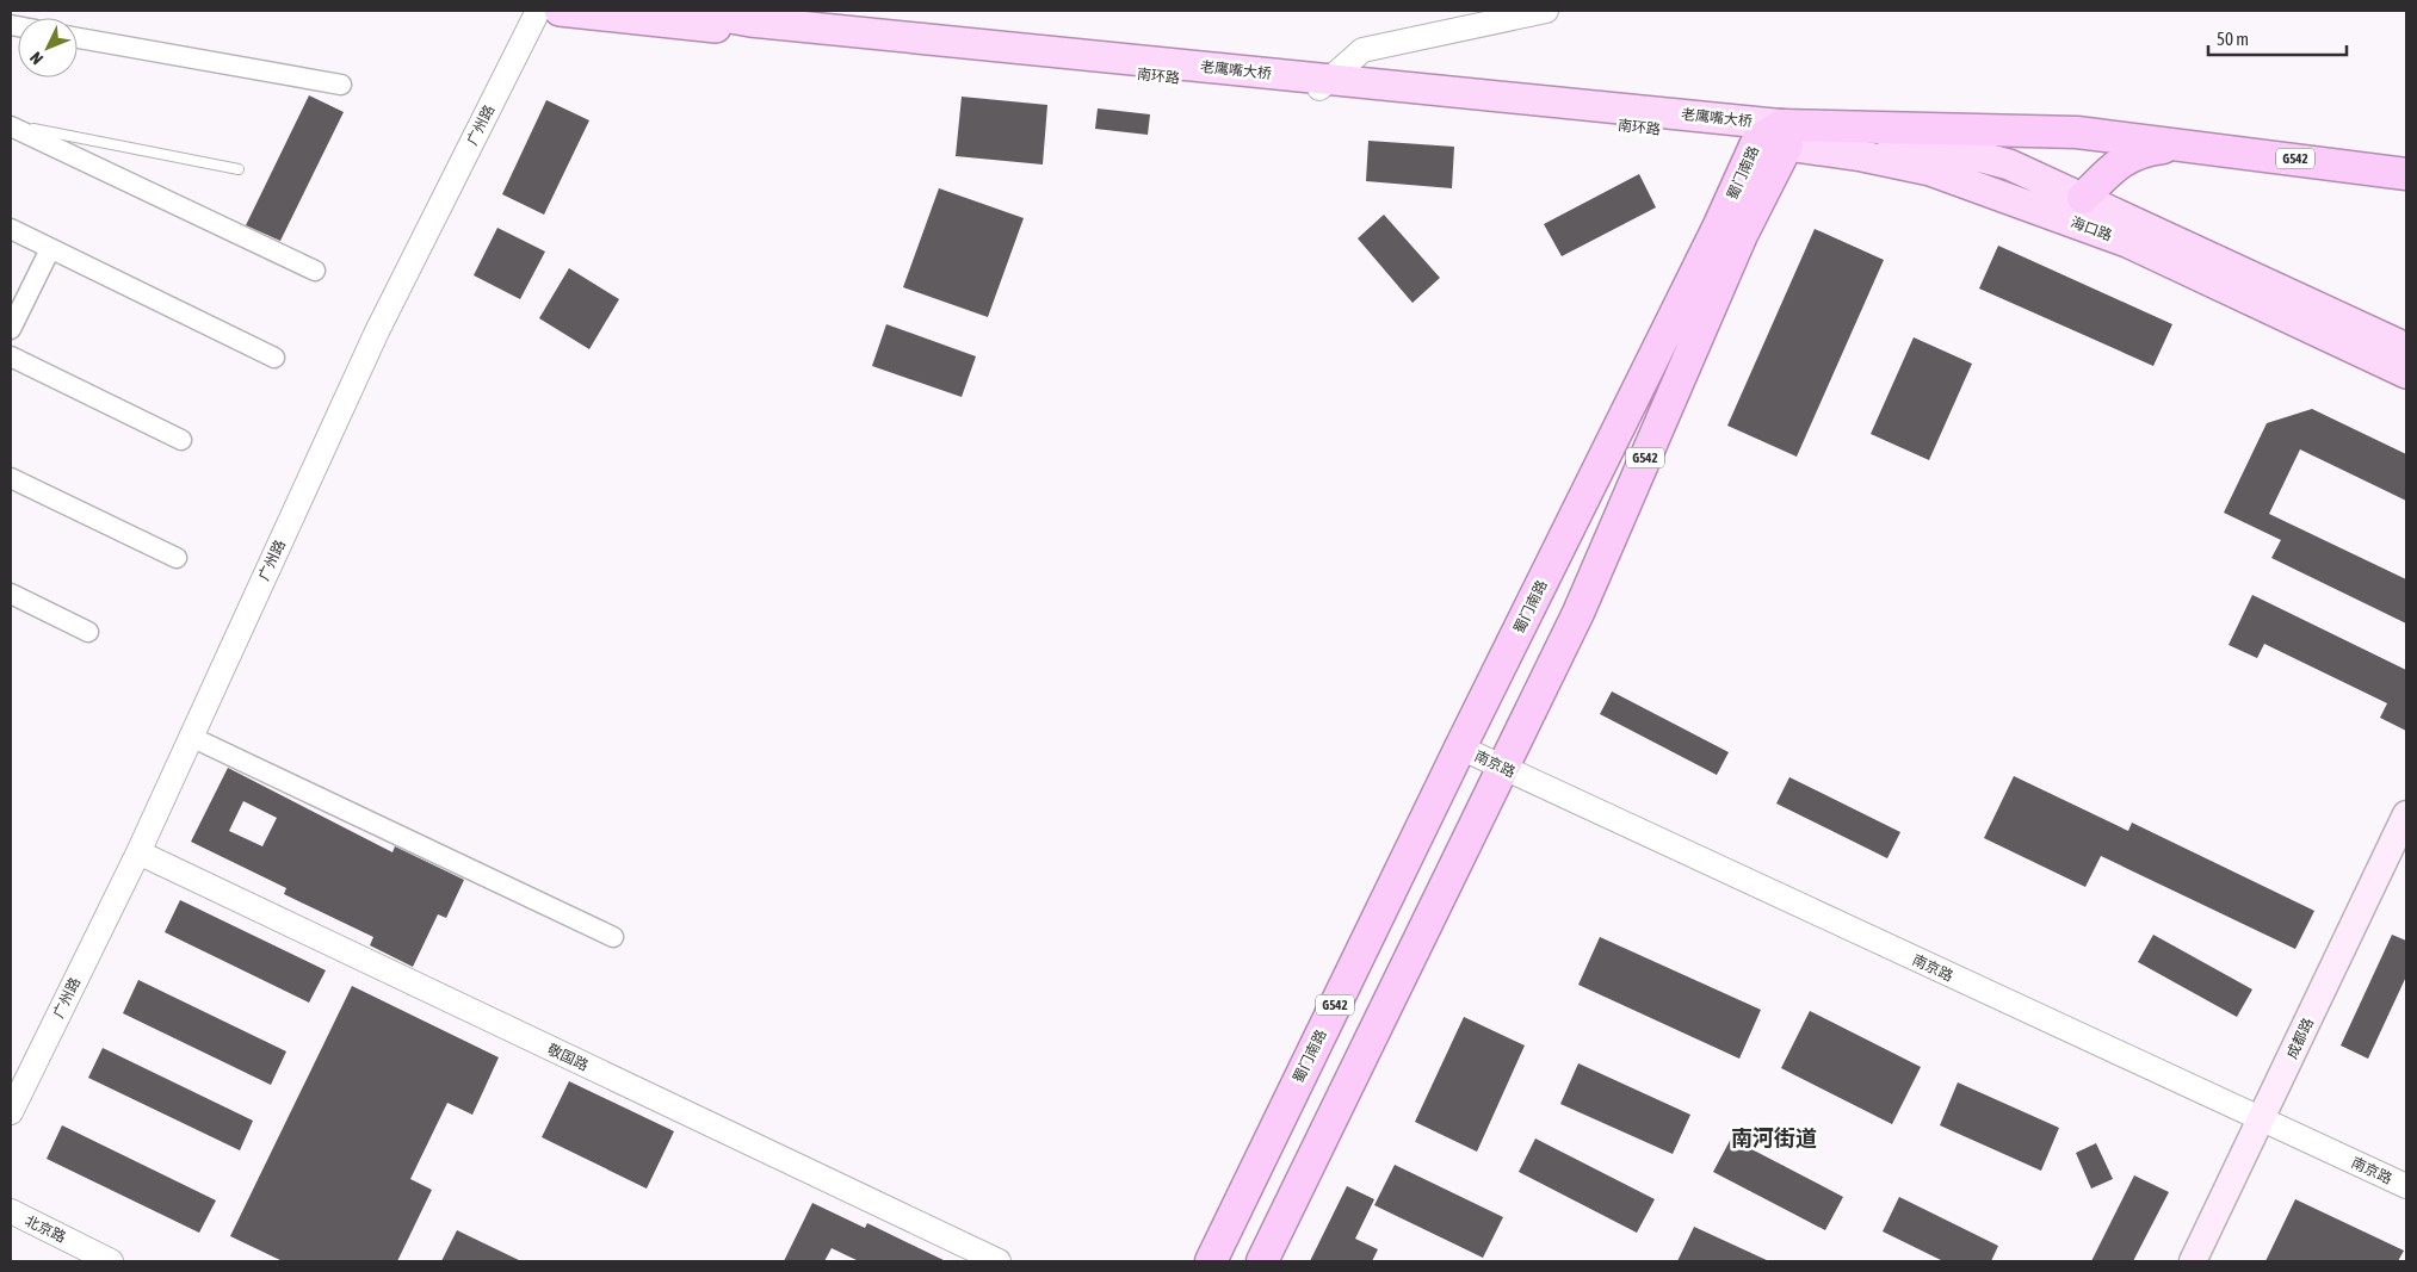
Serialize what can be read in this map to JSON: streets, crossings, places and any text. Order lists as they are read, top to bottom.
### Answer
{
  "streets": {
    "highway": ["G542", "蜀门南路"],
    "main road": [
      "老鹰嘴大桥",
      "南环路",
      "海口路",
      "成都路"
    ],
    "street": [
      "广州路",
      "南京路",
      "敬国路",
      "北京路"
    ]
  },
  "crossings": [
    ["老鹰嘴大桥", "南环路"],
    ["南环路", "G542"],
    ["南环路", "蜀门南路"],
    ["南环路", "海口路"],
    ["广州路", "敬国路"],
    ["G542", "蜀门南路"],
    ["G542", "海口路"],
    ["蜀门南路", "海口路"],
    ["蜀门南路", "南京路"],
    ["南京路", "成都路"]
  ],
  "districts": ["南河街道"],
  "scale_bar": "50 m",
  "north": "bottom left"
}
